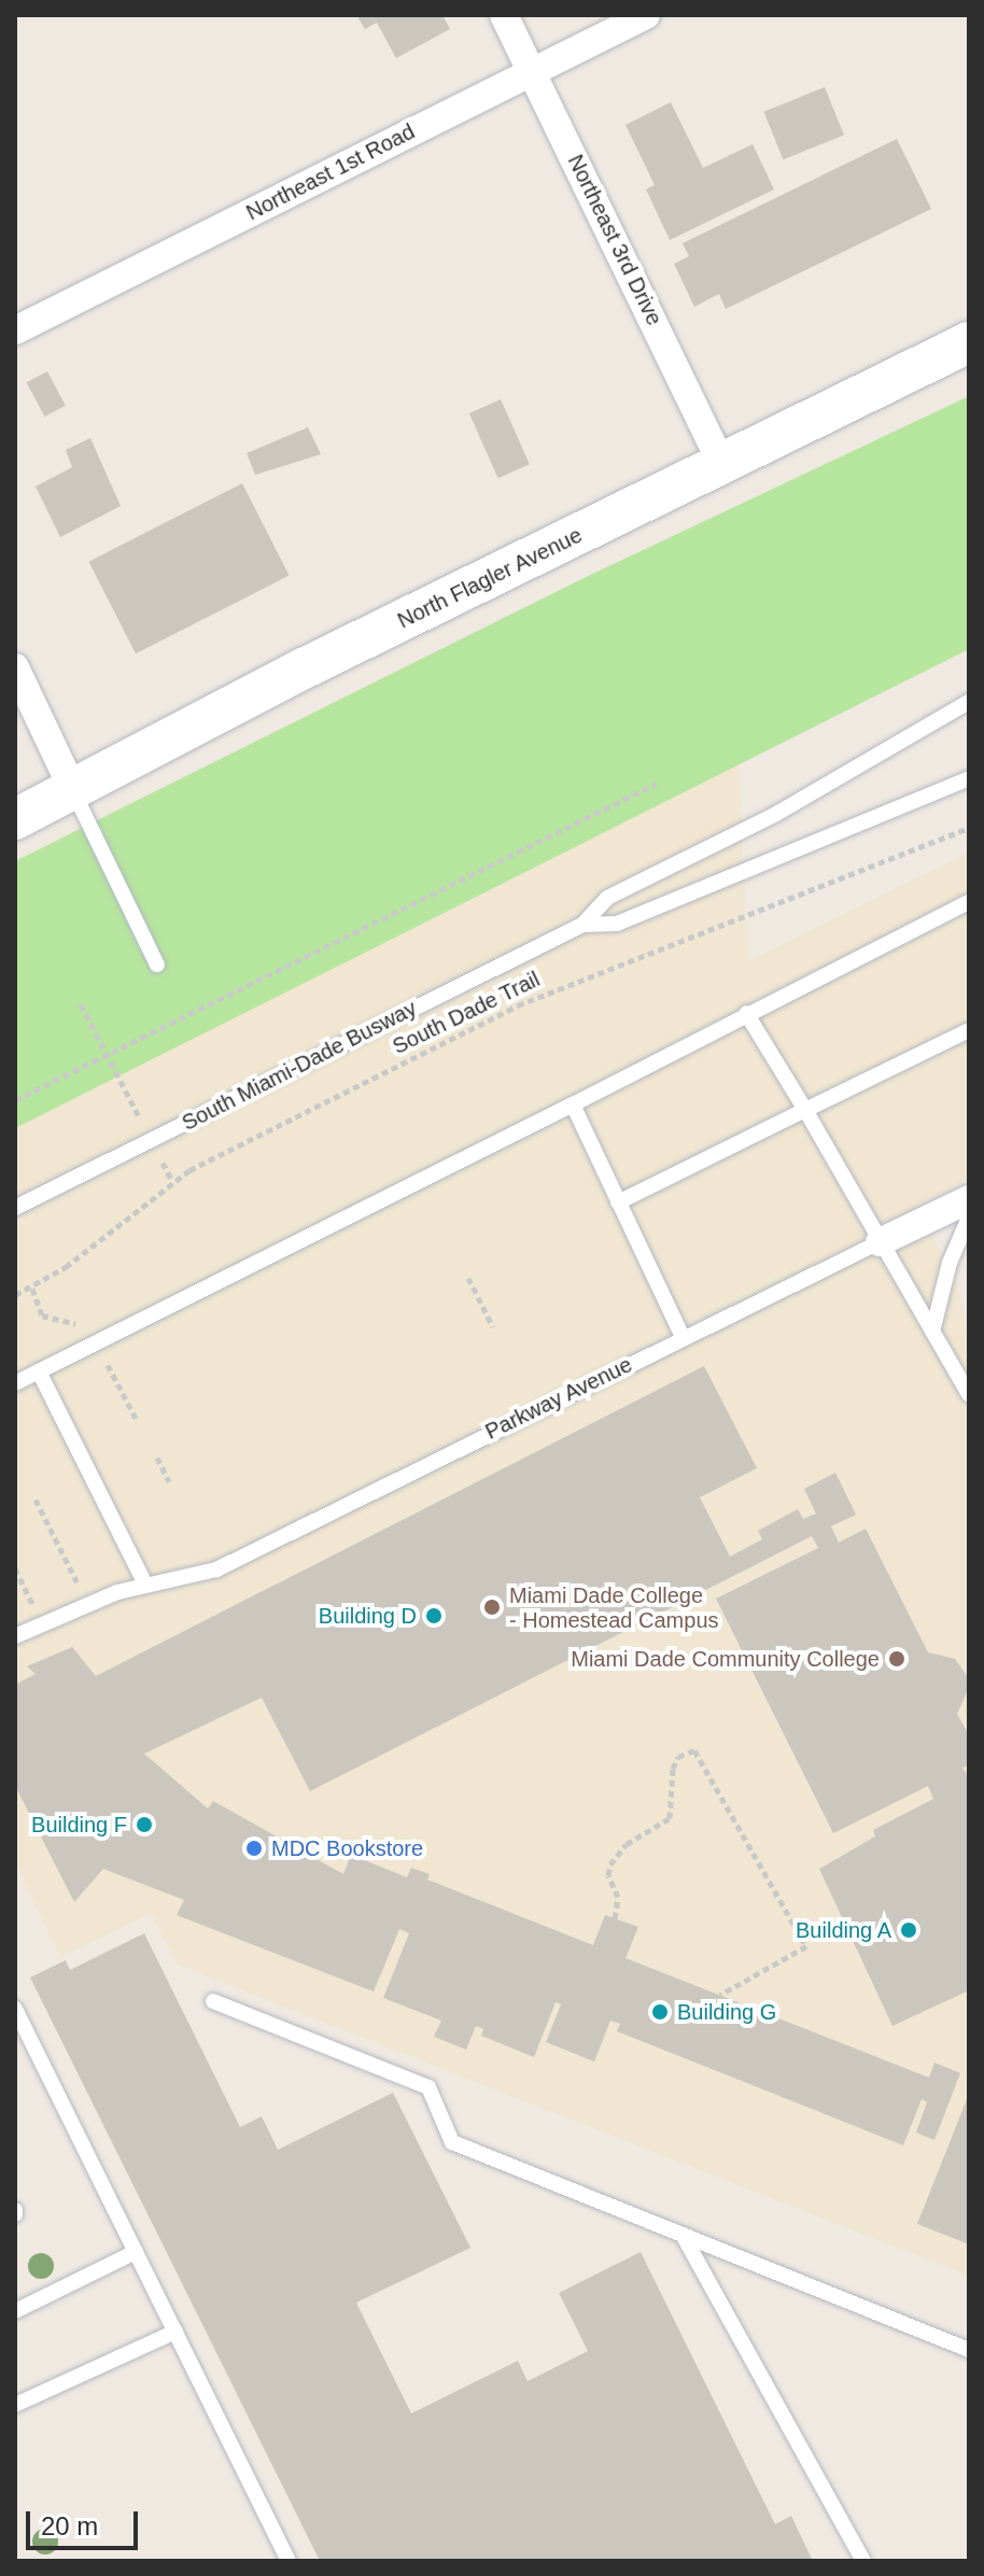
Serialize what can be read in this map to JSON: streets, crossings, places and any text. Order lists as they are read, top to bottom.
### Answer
{
  "streets": {
    "street": [
      "Northeast 1st Road",
      "Northeast 3rd Drive",
      "North Flagler Avenue",
      "Parkway Avenue"
    ],
    "lane": ["South Miami-Dade Busway"],
    "path": ["South Dade Trail"]
  },
  "crossings": [
    ["Northeast 1st Road", "Northeast 3rd Drive"],
    ["Northeast 3rd Drive", "North Flagler Avenue"]
  ],
  "places": [
    "Miami Dade College - Homestead Campus",
    "Building D",
    "Miami Dade Community College",
    "Building F",
    "MDC Bookstore",
    "Building A",
    "Building G"
  ],
  "scale_bar": "20 m"
}
